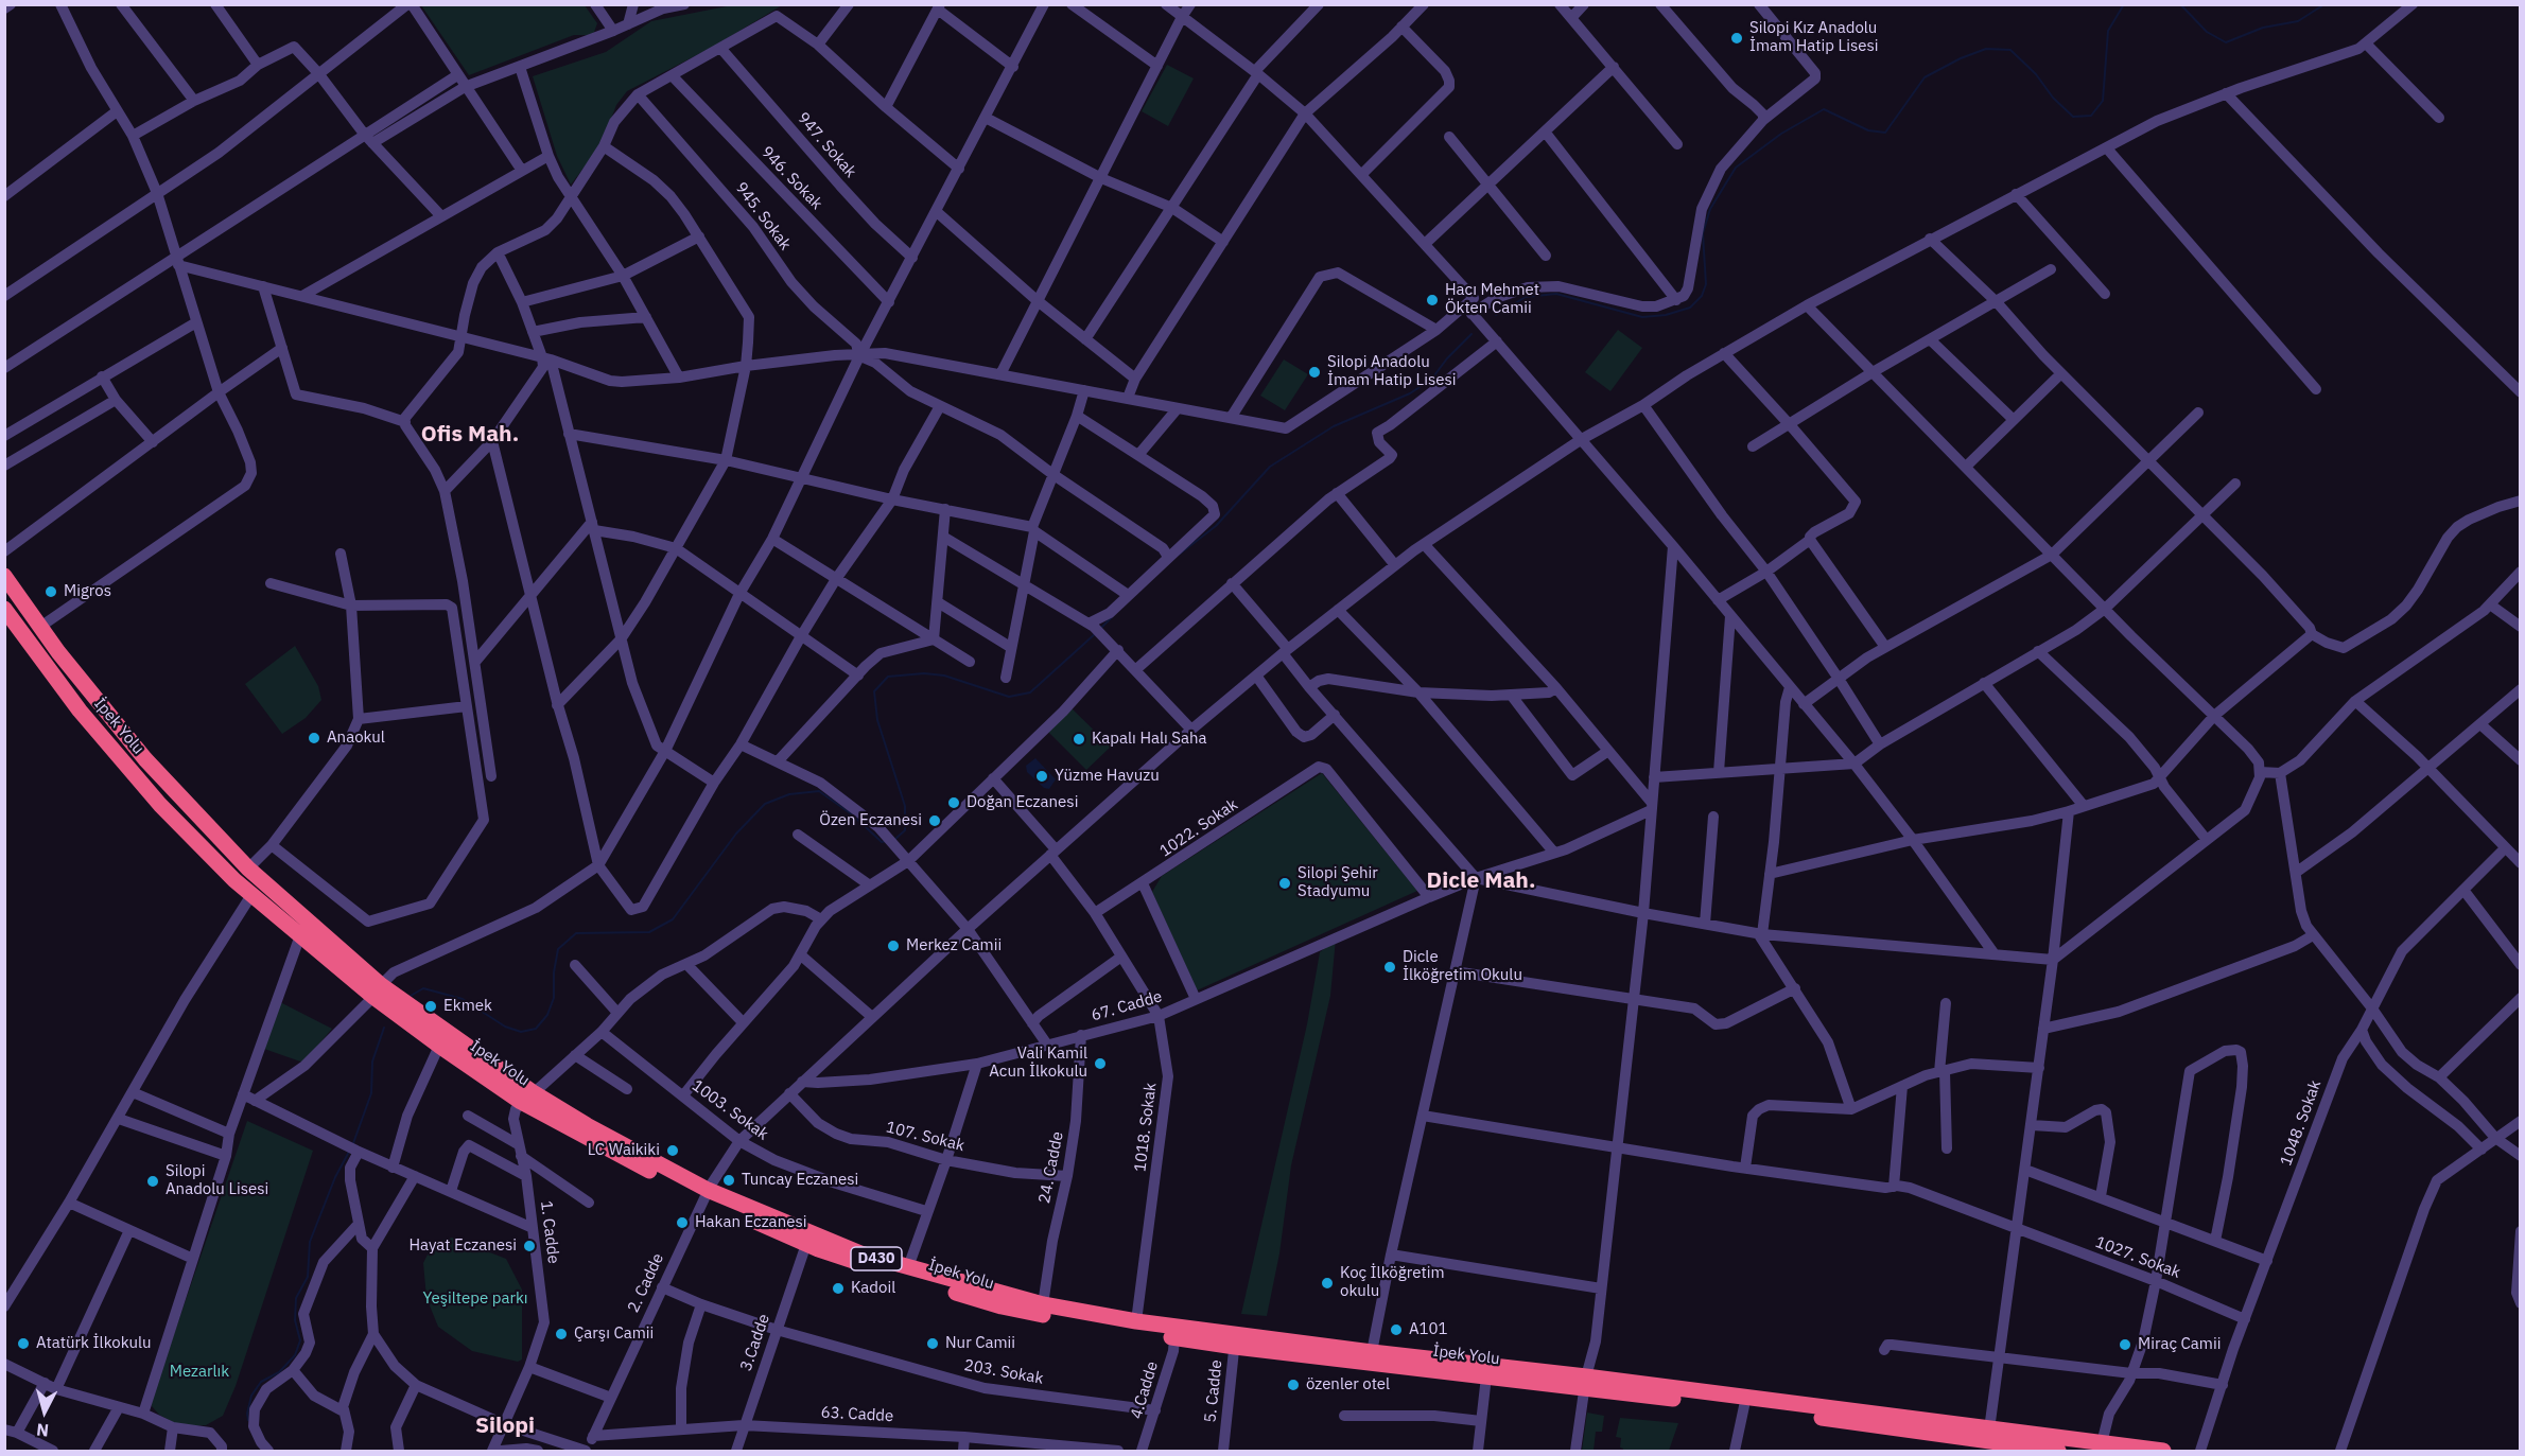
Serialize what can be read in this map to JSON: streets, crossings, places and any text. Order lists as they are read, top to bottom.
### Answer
{
  "streets": {
    "highway": ["İpek Yolu", "D430"],
    "street": [
      "947. Sokak",
      "946. Sokak",
      "945. Sokak",
      "1022. Sokak",
      "67. Cadde",
      "1003. Sokak",
      "1048. Sokak",
      "1018. Sokak",
      "107. Sokak",
      "24. Cadde",
      "1. Cadde",
      "1027. Sokak",
      "2. Cadde",
      "3.Cadde",
      "203. Sokak",
      "4.Cadde",
      "5. Cadde",
      "63. Cadde"
    ]
  },
  "crossings": [
    ["İpek Yolu", "1. Cadde"],
    ["İpek Yolu", "D430"],
    ["İpek Yolu", "2. Cadde"],
    ["İpek Yolu", "3.Cadde"],
    ["İpek Yolu", "4.Cadde"],
    ["İpek Yolu", "5. Cadde"],
    ["1022. Sokak", "67. Cadde"],
    ["1022. Sokak", "1018. Sokak"],
    ["67. Cadde", "1018. Sokak"],
    ["67. Cadde", "24. Cadde"],
    ["67. Cadde", "2. Cadde"],
    ["1003. Sokak", "2. Cadde"],
    ["1048. Sokak", "1027. Sokak"],
    ["1018. Sokak", "D430"],
    ["1018. Sokak", "2. Cadde"],
    ["107. Sokak", "24. Cadde"],
    ["107. Sokak", "2. Cadde"],
    ["24. Cadde", "D430"],
    ["1. Cadde", "D430"],
    ["D430", "2. Cadde"],
    ["D430", "5. Cadde"],
    ["2. Cadde", "203. Sokak"],
    ["2. Cadde", "63. Cadde"],
    ["3.Cadde", "203. Sokak"],
    ["3.Cadde", "63. Cadde"],
    ["203. Sokak", "4.Cadde"]
  ],
  "districts": ["Ofis Mah.", "Dicle Mah.", "Silopi"],
  "parks": ["Yeşiltepe parkı", "Mezarlık"],
  "places": [
    "Silopi Kız Anadolu İmam Hatip Lisesi",
    "Hacı Mehmet Ökten Camii",
    "Silopi Anadolu İmam Hatip Lisesi",
    "Migros",
    "Anaokul",
    "Kapalı Halı Saha",
    "Yüzme Havuzu",
    "Doğan Eczanesi",
    "Özen Eczanesi",
    "Silopi Şehir Stadyumu",
    "Merkez Camii",
    "Dicle İlköğretim Okulu",
    "Ekmek",
    "Vali Kamil Acun İlkokulu",
    "LC Waikiki",
    "Tuncay Eczanesi",
    "Silopi Anadolu Lisesi",
    "Hakan Eczanesi",
    "Hayat Eczanesi",
    "Koç İlköğretim okulu",
    "Kadoil",
    "A101",
    "Çarşı Camii",
    "Atatürk İlkokulu",
    "Nur Camii",
    "Miraç Camii",
    "özenler otel"
  ],
  "north": "bottom"
}
